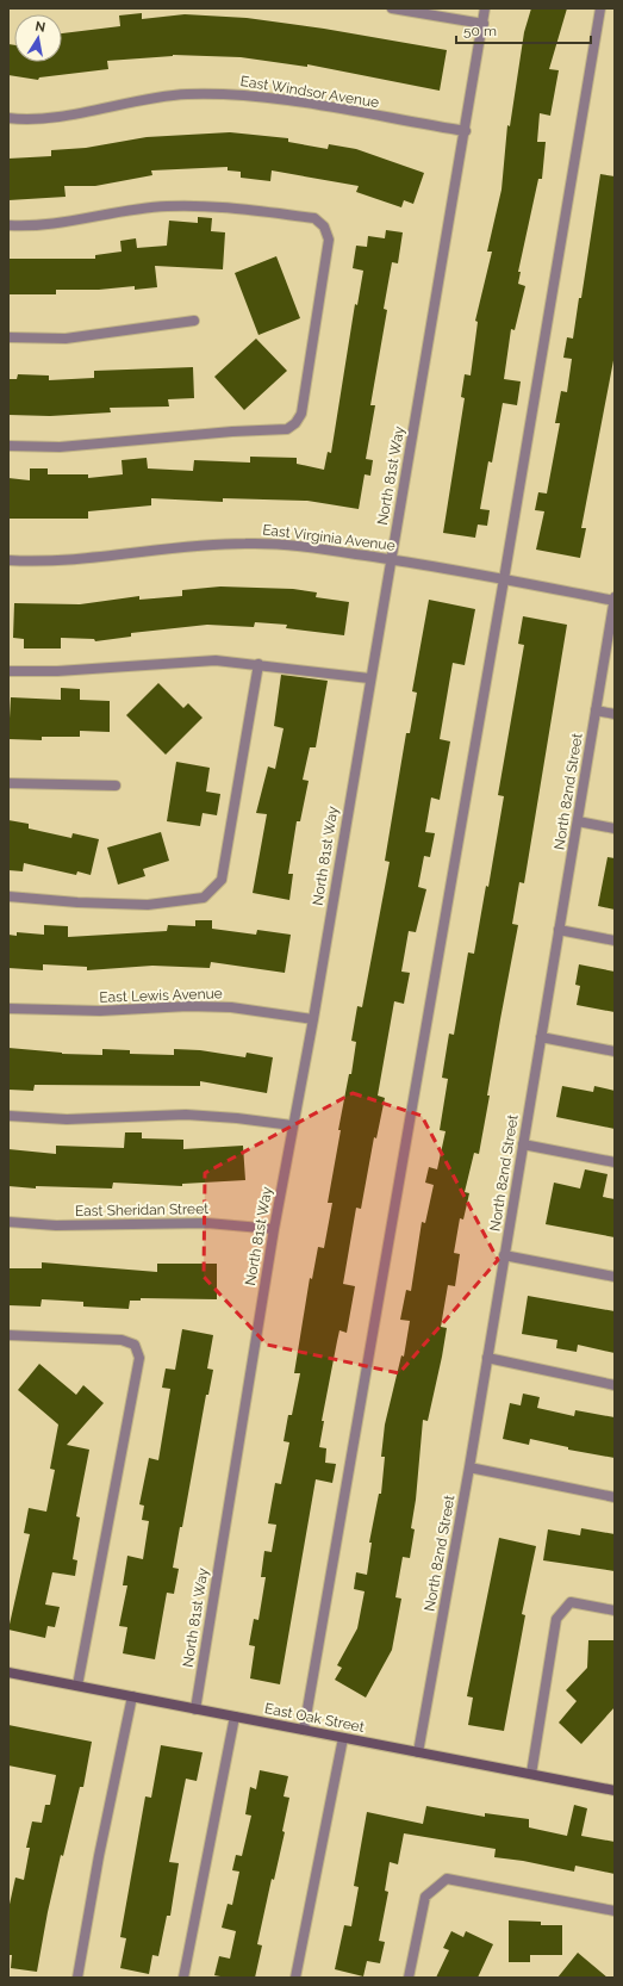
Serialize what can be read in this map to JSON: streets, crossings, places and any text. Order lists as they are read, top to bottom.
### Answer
{
  "streets": {
    "street": [
      "East Windsor Avenue",
      "North 81st Way",
      "East Virginia Avenue",
      "North 82nd Street",
      "East Lewis Avenue",
      "East Sheridan Street",
      "East Oak Street"
    ]
  },
  "crossings": [
    ["East Windsor Avenue", "North 81st Way"],
    ["North 81st Way", "East Virginia Avenue"],
    ["North 81st Way", "East Lewis Avenue"],
    ["North 81st Way", "East Sheridan Street"],
    ["North 81st Way", "East Oak Street"],
    ["East Virginia Avenue", "North 82nd Street"],
    ["North 82nd Street", "East Oak Street"]
  ],
  "scale_bar": "50 m",
  "north": "top"
}
